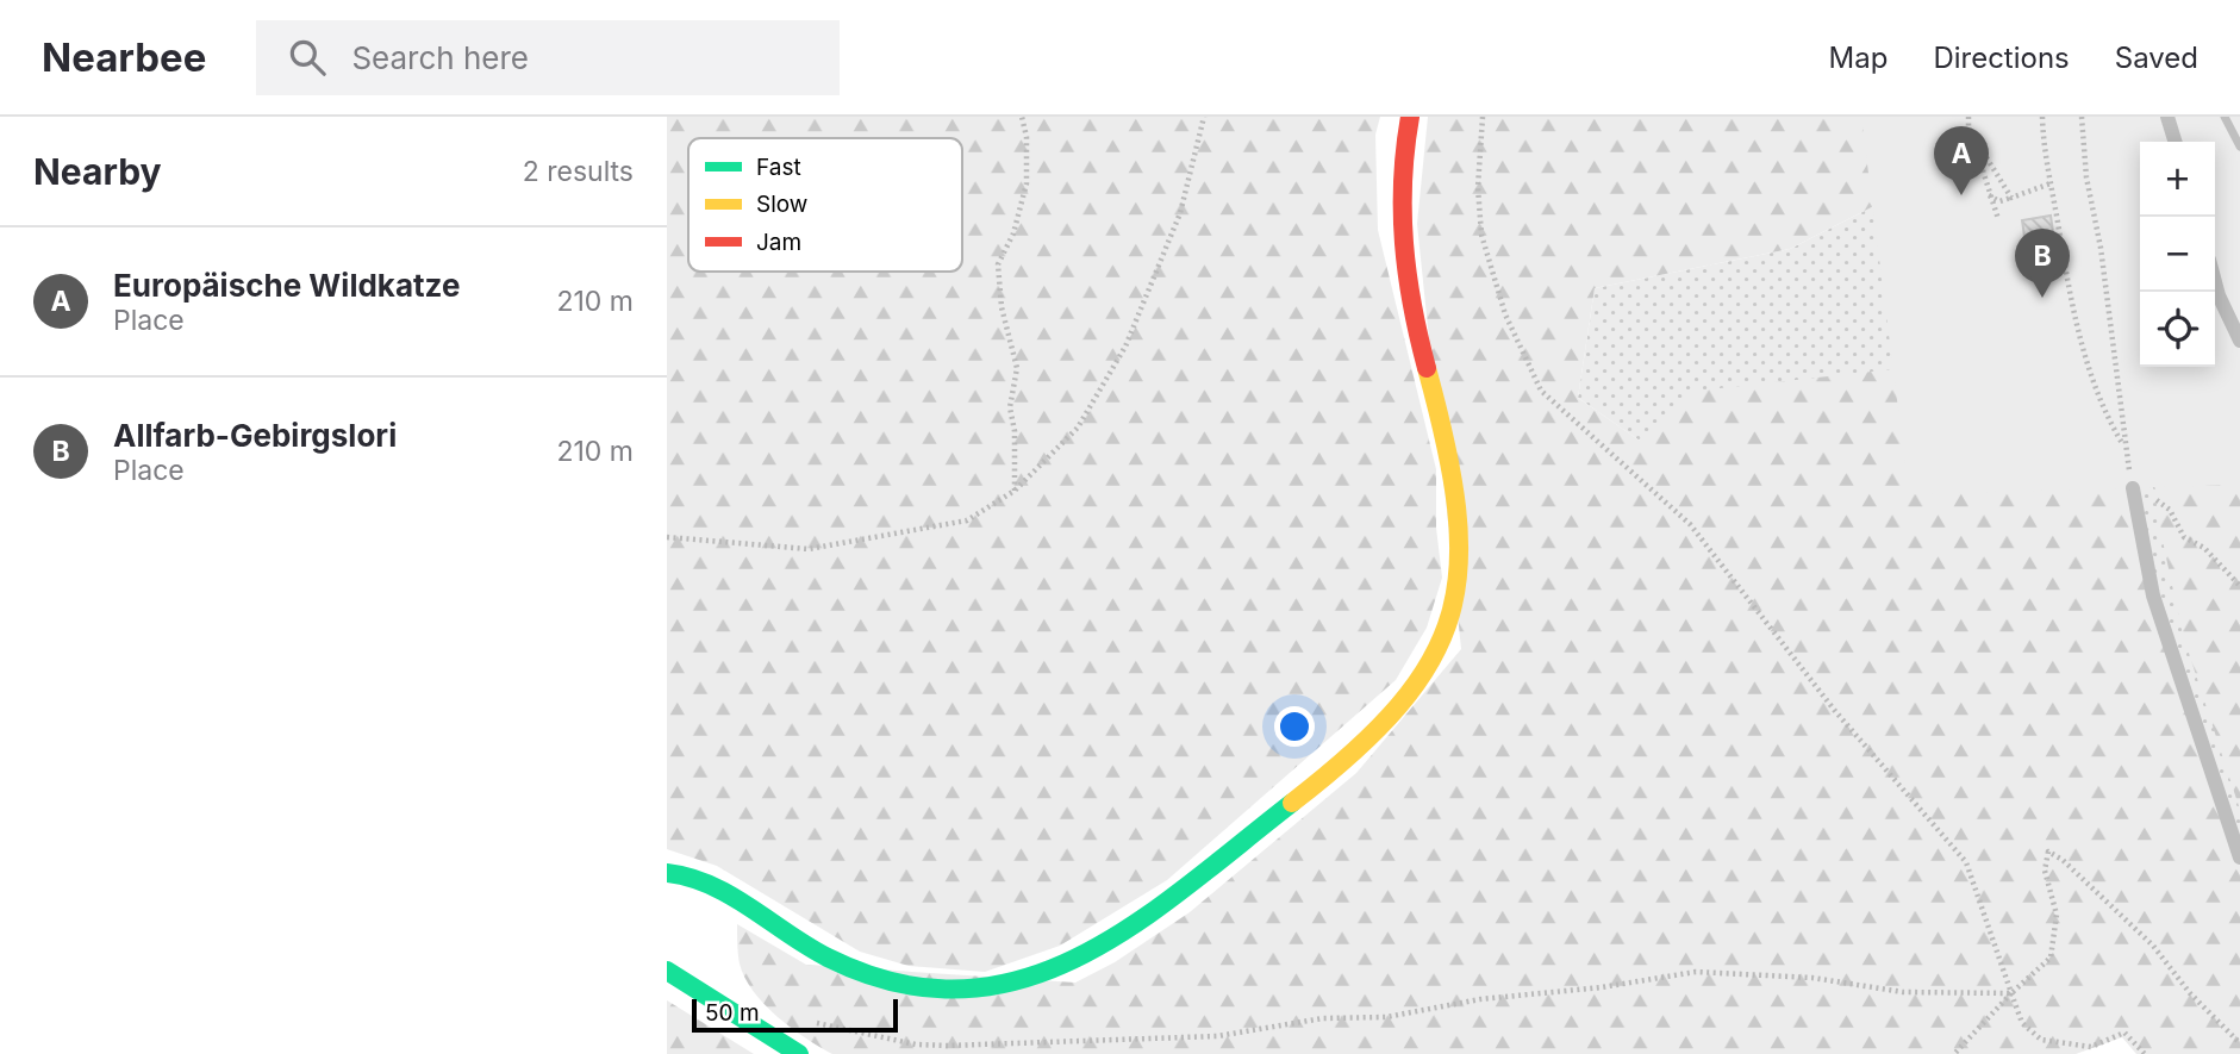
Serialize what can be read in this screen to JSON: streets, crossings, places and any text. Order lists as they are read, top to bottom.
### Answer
{
  "legend": ["Fast", "Slow", "Jam"],
  "scale_bar": "50 m",
  "page": {
    "header": "Nearbee",
    "search": "Search here",
    "nav": ["Map", "Directions", "Saved"],
    "heading": ["Nearby", "2 results"],
    "pins": ["A", "B"],
    "map_buttons": ["+", "−"],
    "list": [
      {
        "mark": "A",
        "name": "Europäische Wildkatze",
        "note": "Place",
        "value": "210 m"
      },
      {
        "mark": "B",
        "name": "Allfarb-Gebirgslori",
        "note": "Place",
        "value": "210 m"
      }
    ],
    "scale": "50 m"
  }
}
